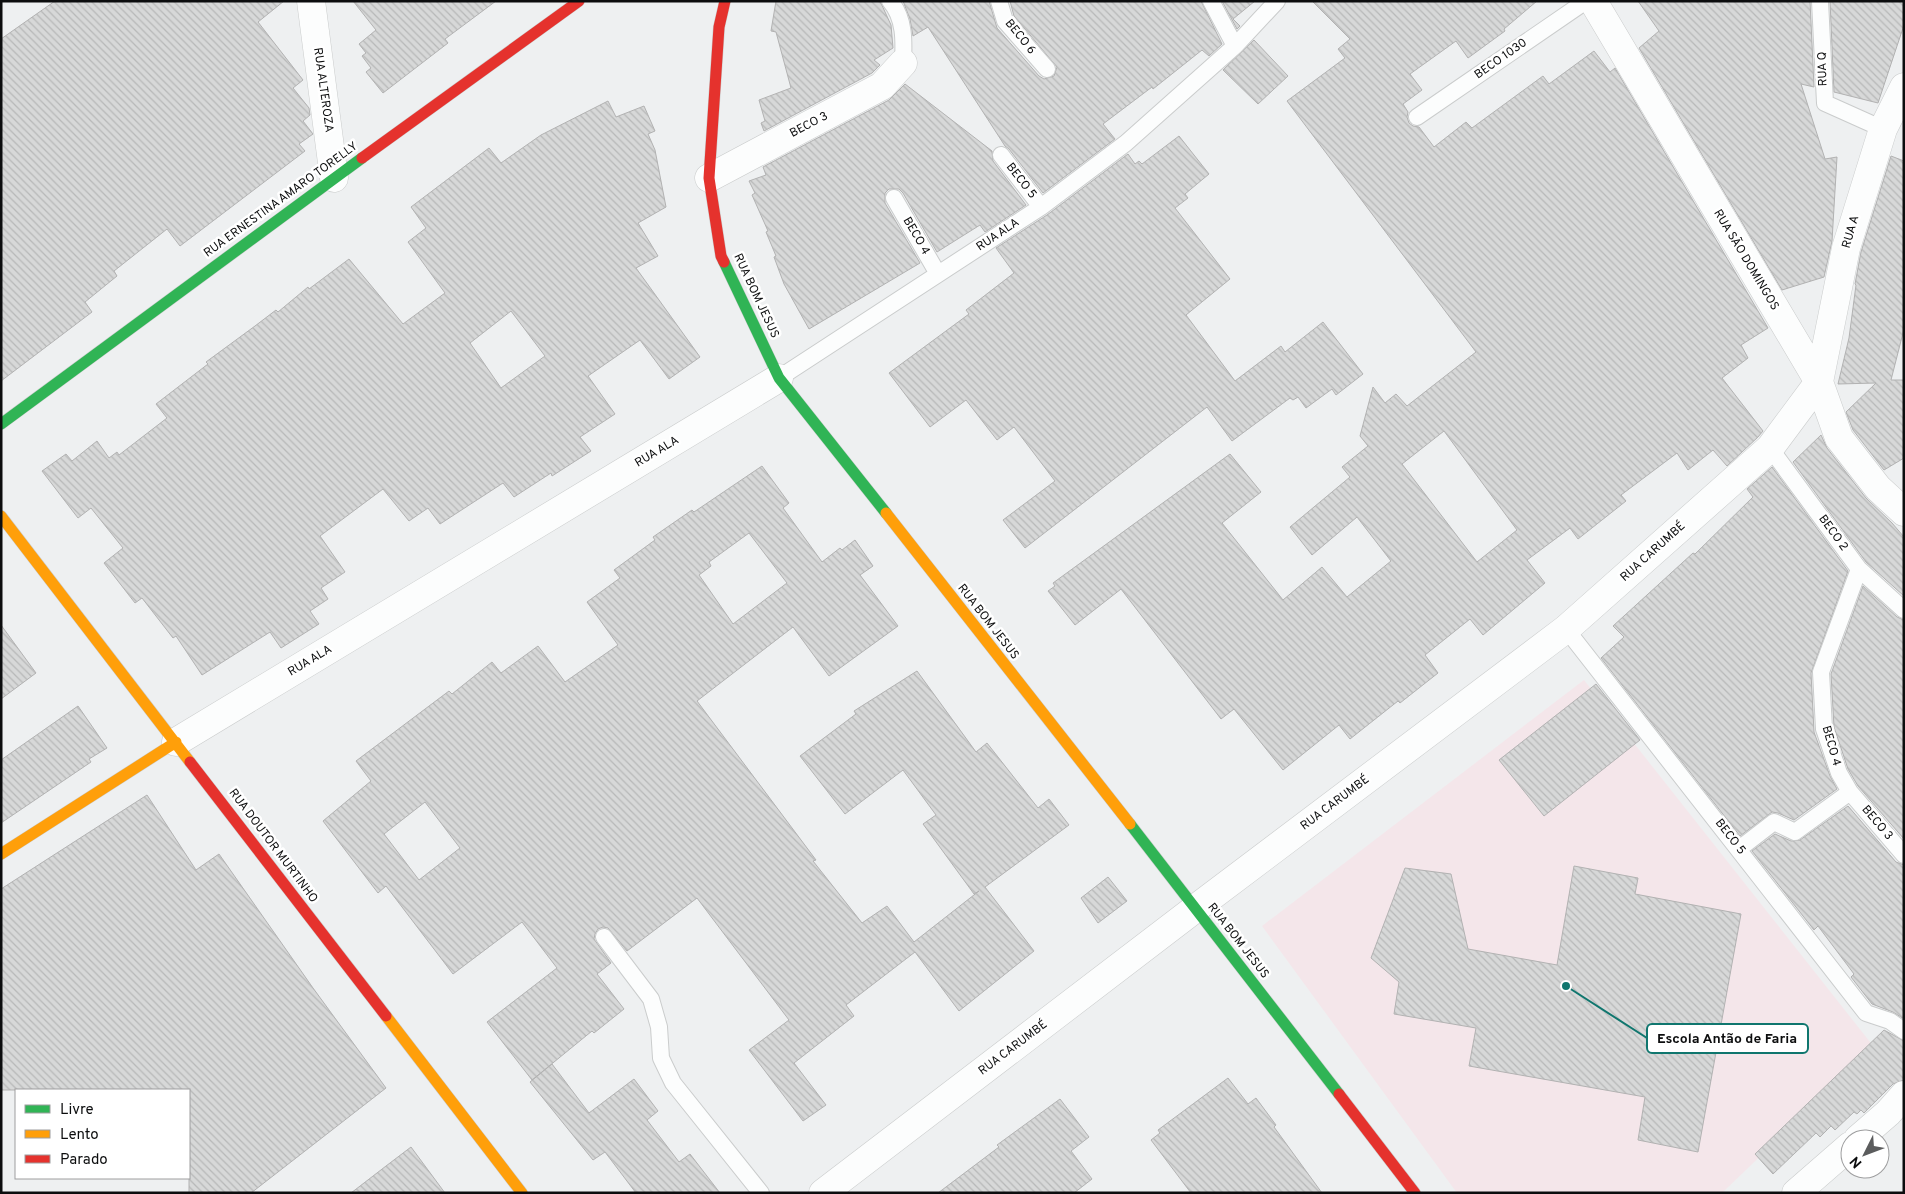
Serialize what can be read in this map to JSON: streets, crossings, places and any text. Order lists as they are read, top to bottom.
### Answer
{
  "streets": {
    "street": [
      "RUA ALTEROZA",
      "BECO 3",
      "RUA ERNESTINA AMARO TORELLY",
      "RUA A",
      "RUA ALA",
      "RUA SÃO DOMINGOS",
      "RUA BOM JESUS",
      "RUA CARUMBÉ",
      "RUA DOUTOR MURTINHO"
    ],
    "lane": [
      "BECO 6",
      "BECO 1030",
      "RUA Q",
      "BECO 5",
      "BECO 4",
      "BECO 2"
    ]
  },
  "crossings": [
    ["RUA Q", "RUA A"],
    ["RUA ALTEROZA", "RUA ERNESTINA AMARO TORELLY"],
    ["BECO 3", "BECO 4"],
    ["BECO 3", "RUA BOM JESUS"],
    ["BECO 5", "RUA ALA"],
    ["BECO 5", "RUA CARUMBÉ"],
    ["RUA A", "RUA SÃO DOMINGOS"],
    ["RUA A", "RUA CARUMBÉ"],
    ["RUA ALA", "BECO 4"],
    ["RUA ALA", "RUA BOM JESUS"],
    ["RUA ALA", "RUA DOUTOR MURTINHO"],
    ["BECO 4", "BECO 2"],
    ["RUA SÃO DOMINGOS", "RUA CARUMBÉ"],
    ["RUA BOM JESUS", "RUA CARUMBÉ"],
    ["BECO 2", "RUA CARUMBÉ"]
  ],
  "places": ["Escola Antão de Faria"],
  "legend": ["Livre", "Lento", "Parado"],
  "north": "bottom left"
}
